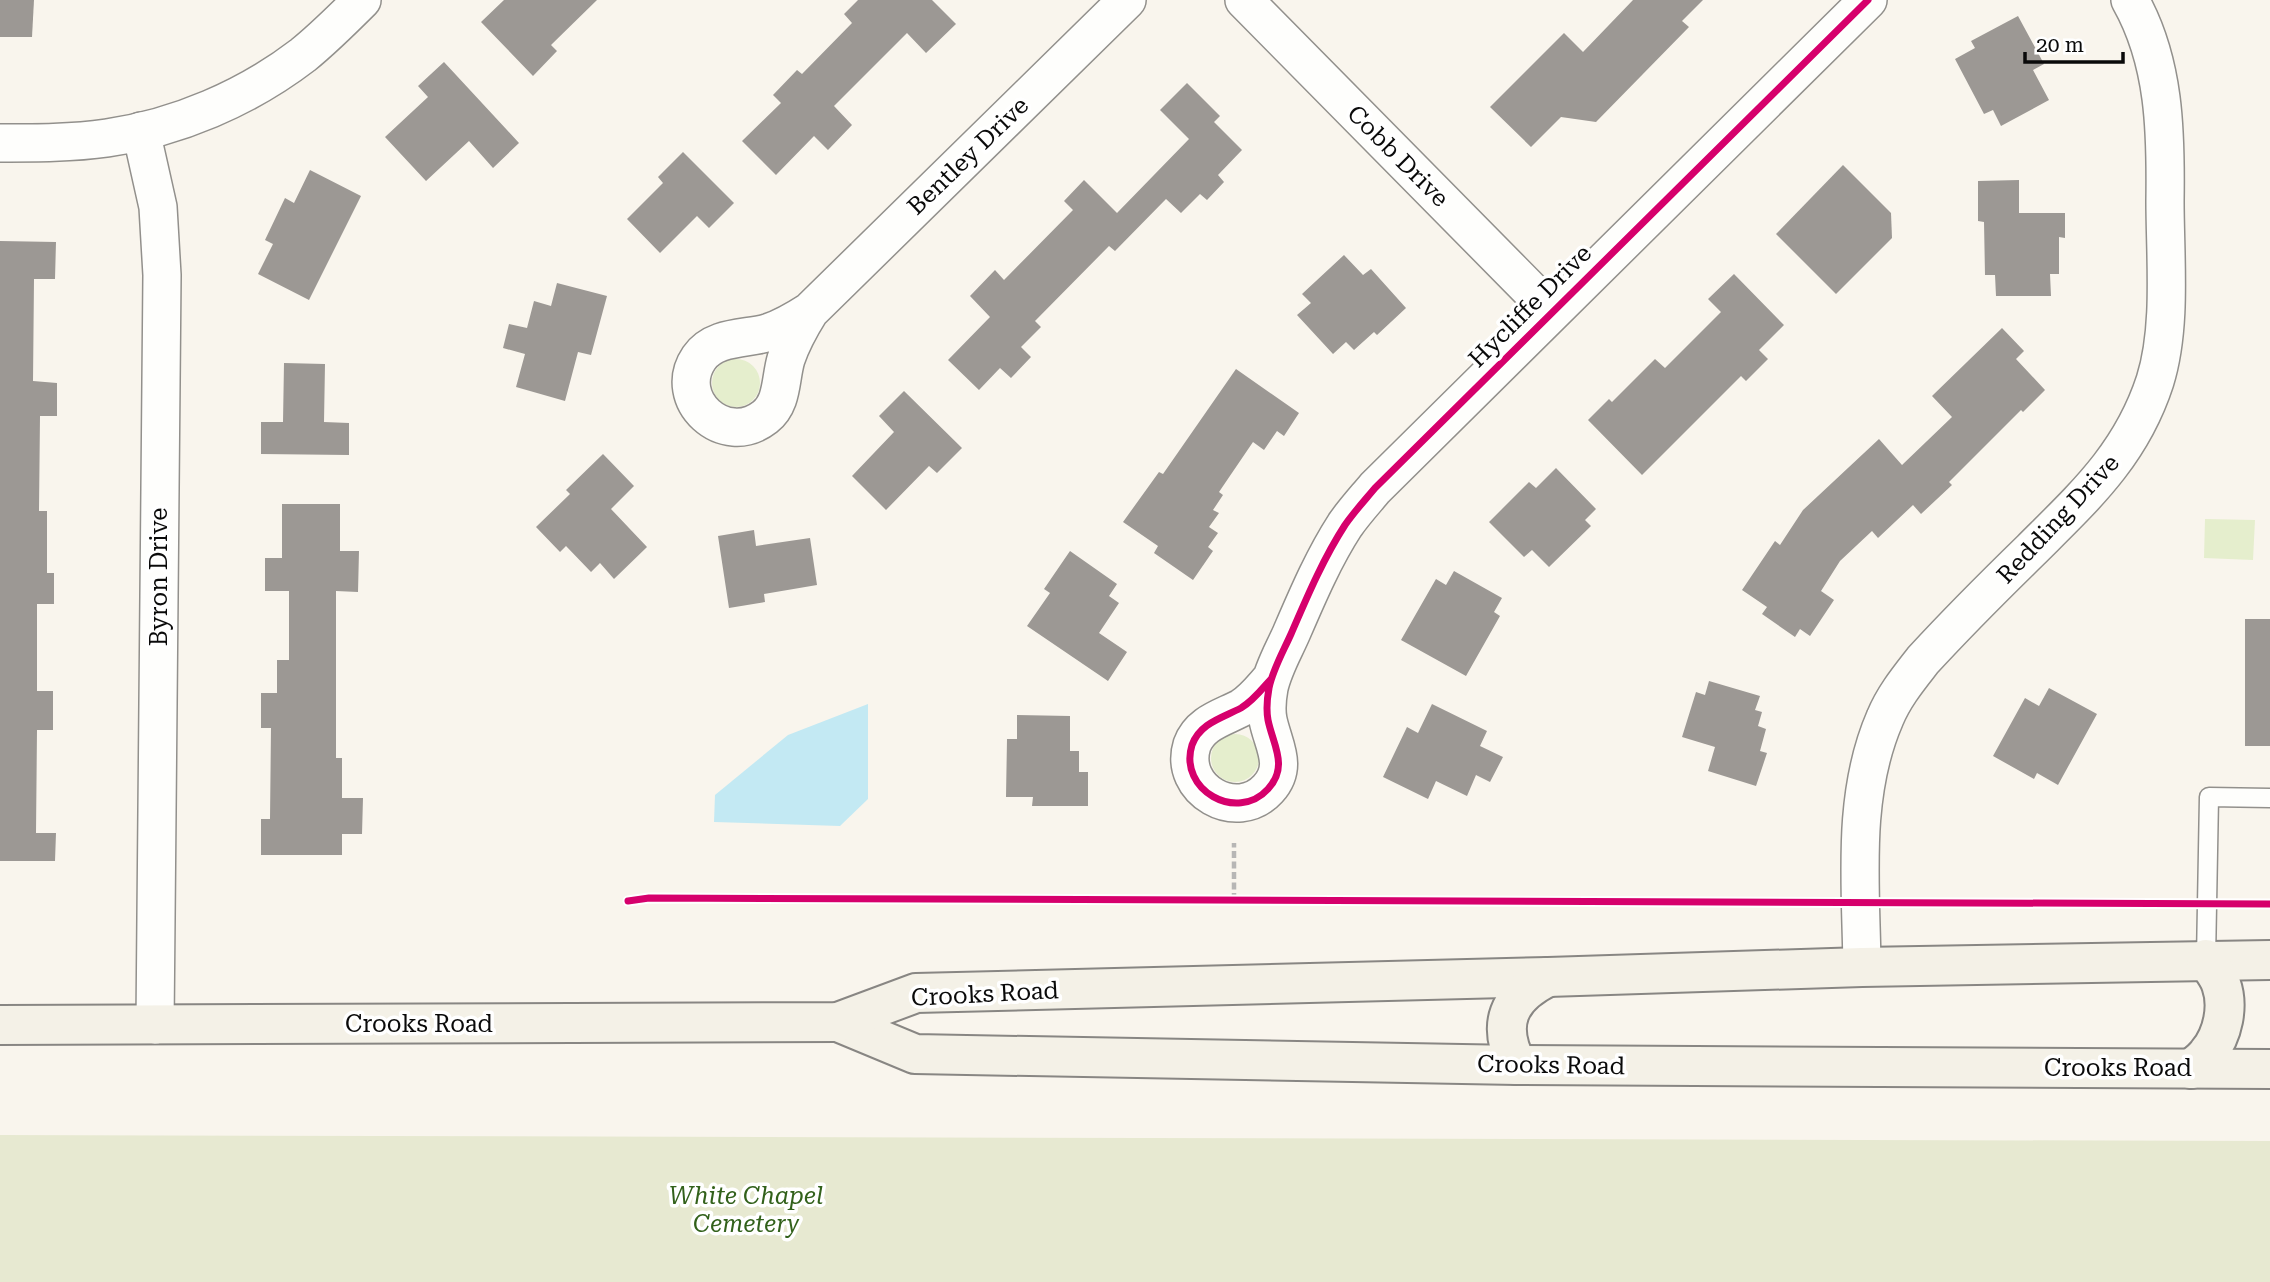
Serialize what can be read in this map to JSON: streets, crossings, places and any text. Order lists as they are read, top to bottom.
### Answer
{
  "streets": {
    "main road": ["Crooks Road"],
    "street": [
      "Bentley Drive",
      "Cobb Drive",
      "Hycliffe Drive",
      "Redding Drive",
      "Byron Drive"
    ]
  },
  "crossings": [
    ["Cobb Drive", "Hycliffe Drive"],
    ["Redding Drive", "Crooks Road"],
    ["Byron Drive", "Crooks Road"]
  ],
  "parks": ["White Chapel Cemetery"],
  "scale_bar": "20 m"
}
